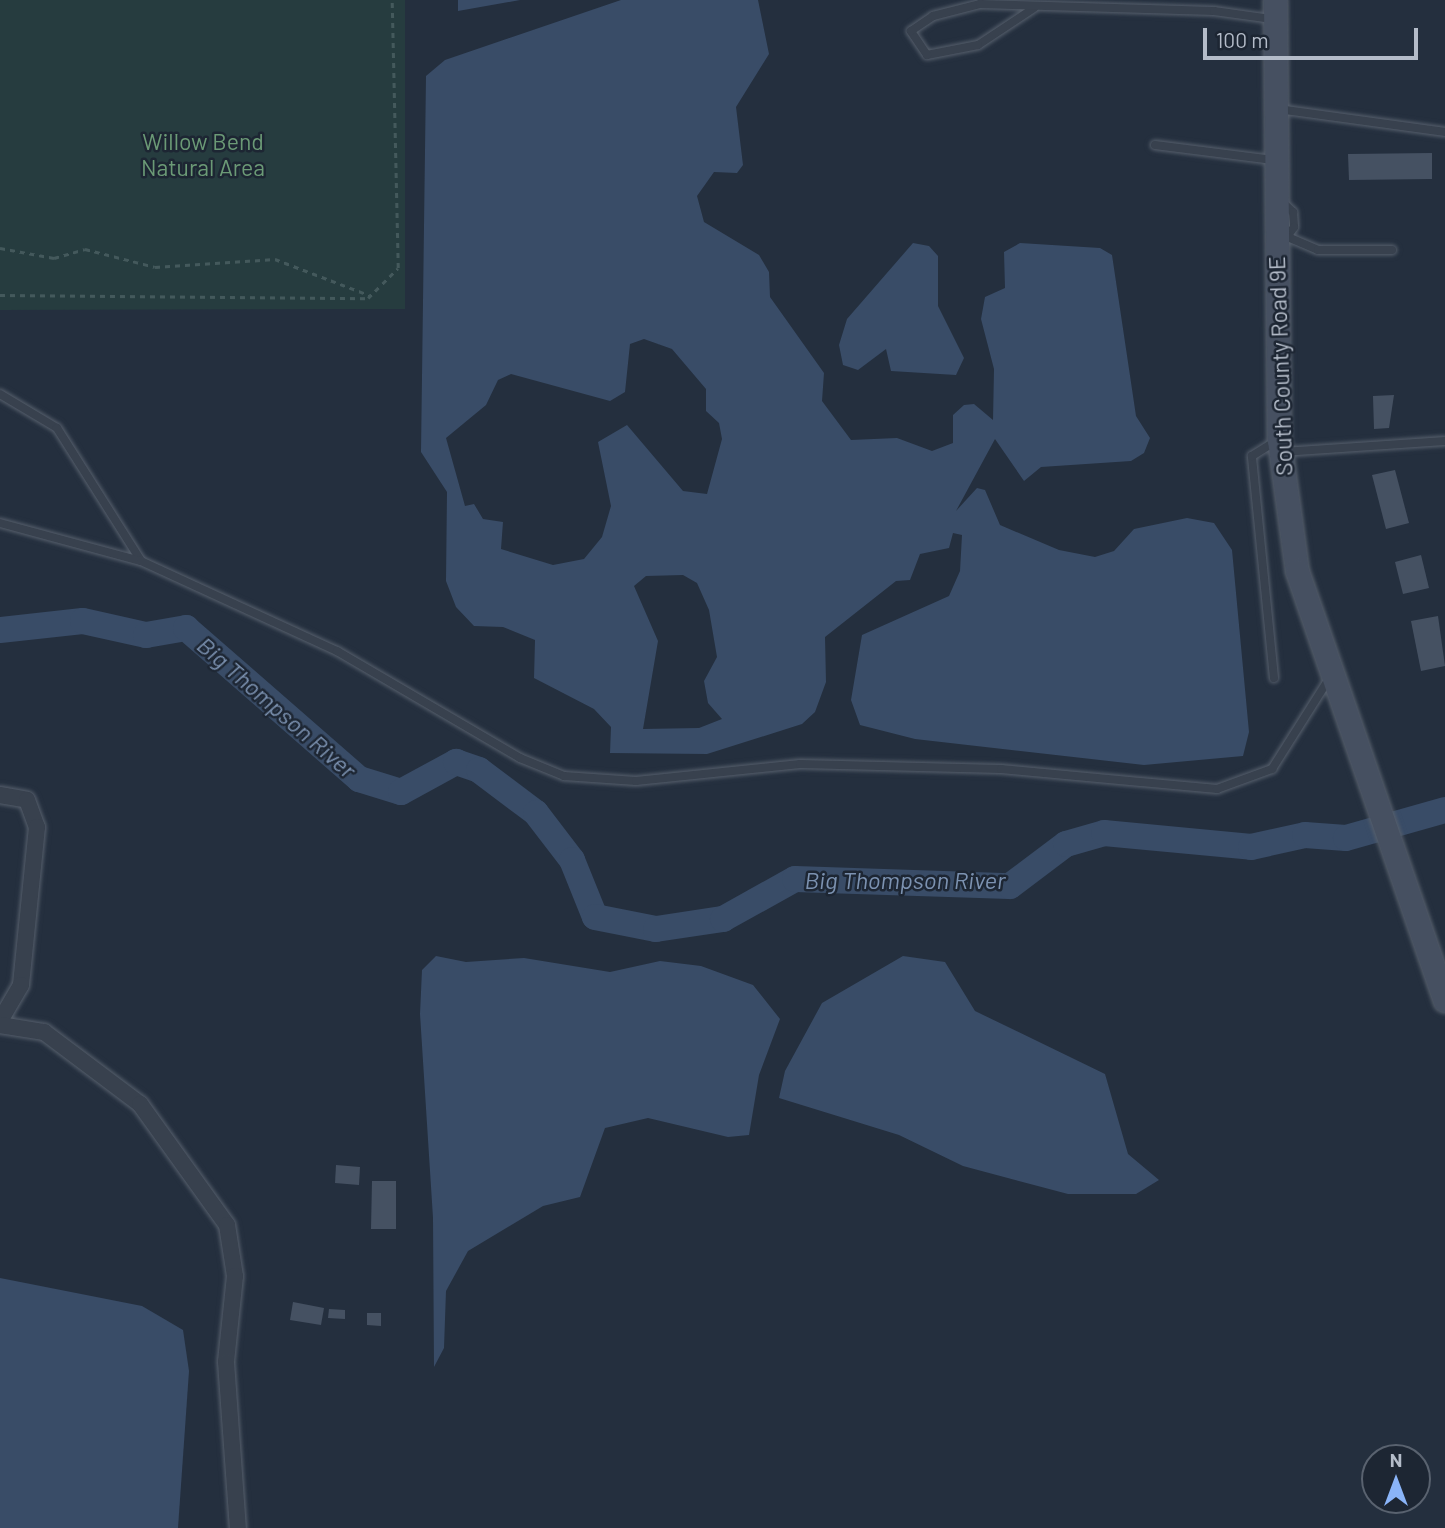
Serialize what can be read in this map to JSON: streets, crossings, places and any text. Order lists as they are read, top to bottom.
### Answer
{
  "streets": {
    "street": ["South County Road 9E"]
  },
  "water": ["Big Thompson River"],
  "parks": ["Willow Bend Natural Area"],
  "scale_bar": "100 m",
  "north": "top"
}
